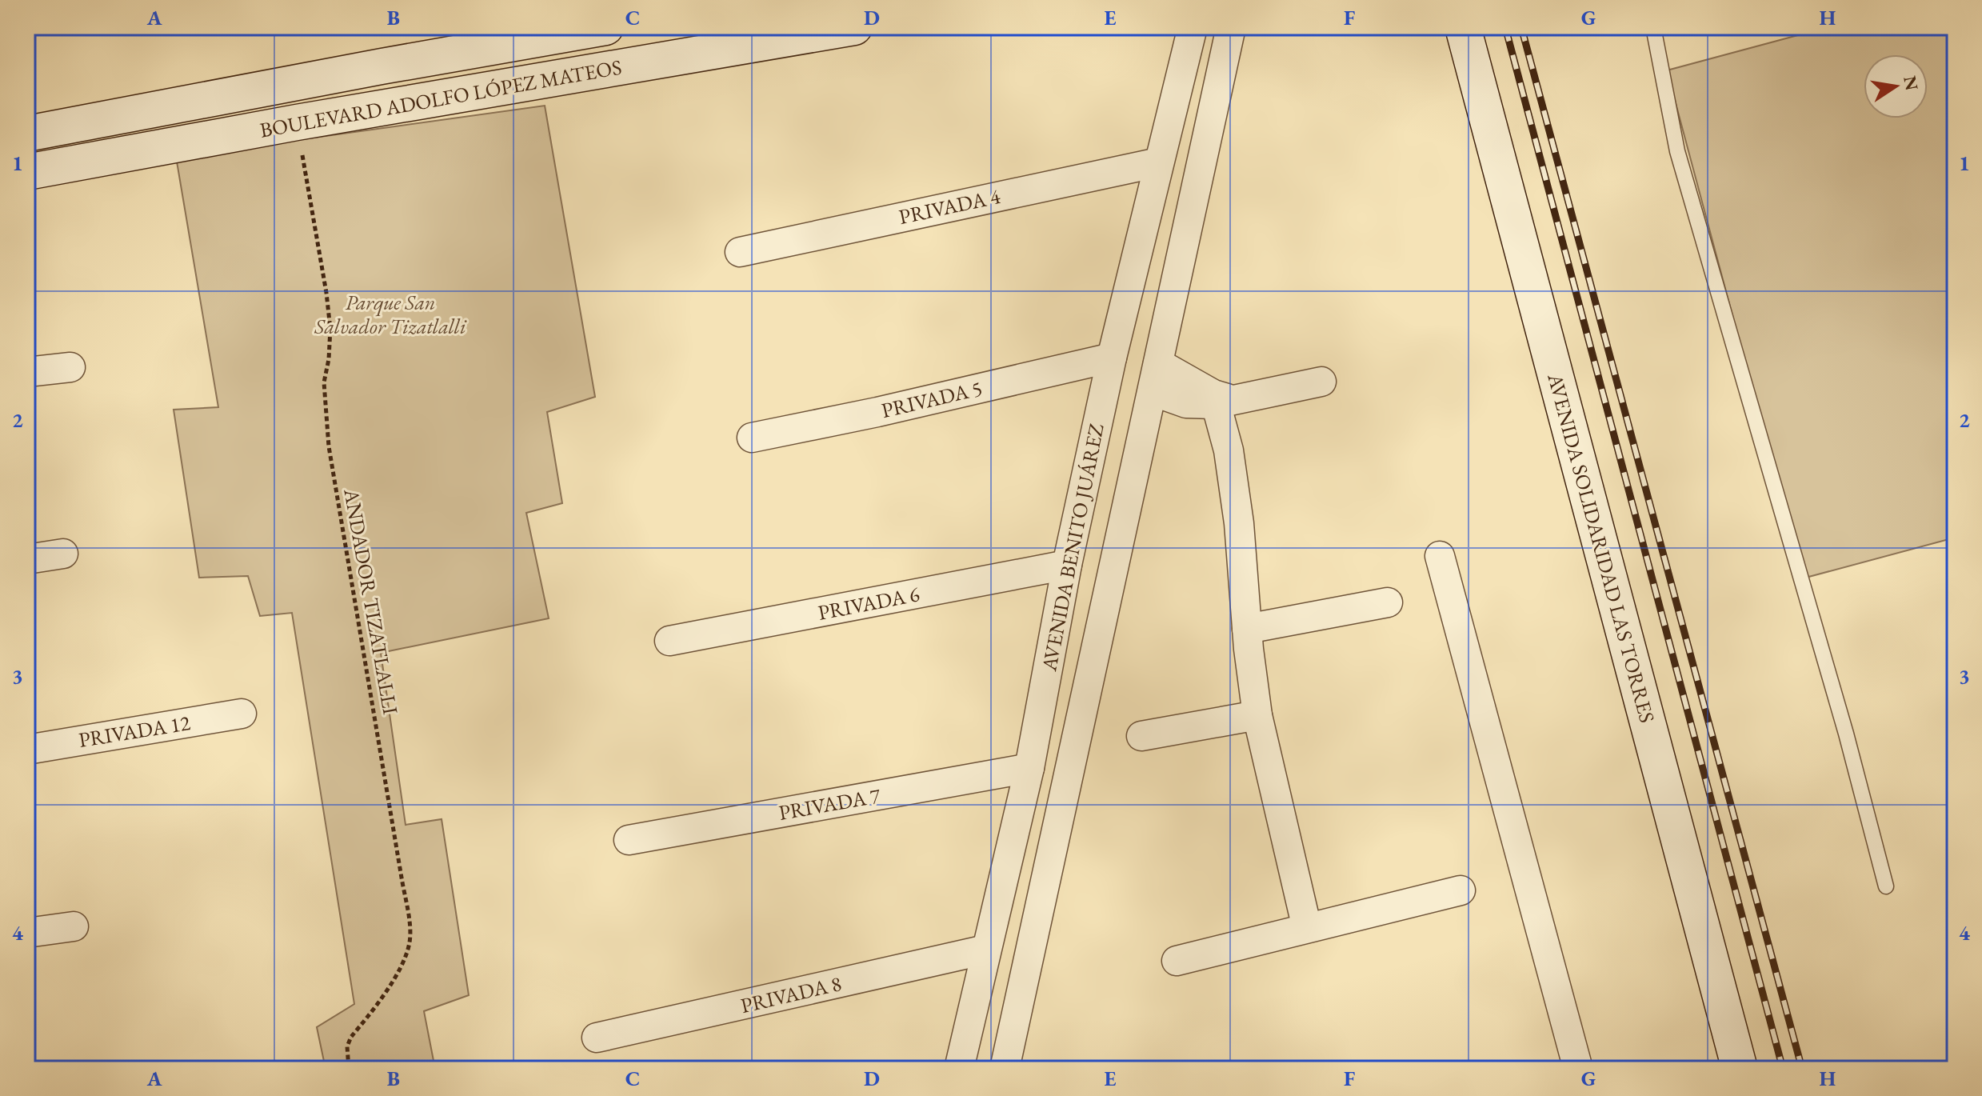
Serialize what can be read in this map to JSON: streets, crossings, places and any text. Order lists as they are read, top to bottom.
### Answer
{
  "streets": {
    "street": [
      "BOULEVARD ADOLFO LÓPEZ MATEOS",
      "PRIVADA 4",
      "PRIVADA 5",
      "AVENIDA BENITO JUÁREZ",
      "AVENIDA SOLIDARIDAD LAS TORRES",
      "PRIVADA 6",
      "PRIVADA 12",
      "PRIVADA 7",
      "PRIVADA 8"
    ],
    "path": ["ANDADOR TIZATLALLI"]
  },
  "crossings": [
    ["BOULEVARD ADOLFO LÓPEZ MATEOS", "ANDADOR TIZATLALLI"],
    ["PRIVADA 4", "AVENIDA BENITO JUÁREZ"],
    ["PRIVADA 5", "AVENIDA BENITO JUÁREZ"],
    ["AVENIDA BENITO JUÁREZ", "PRIVADA 6"],
    ["AVENIDA BENITO JUÁREZ", "PRIVADA 7"],
    ["AVENIDA BENITO JUÁREZ", "PRIVADA 8"]
  ],
  "parks": ["Parque San Salvador Tizatlalli"],
  "north": "right",
  "grid": {
    "columns": [
      "A",
      "B",
      "C",
      "D",
      "E",
      "F",
      "G",
      "H"
    ],
    "rows": [
      "1",
      "2",
      "3",
      "4"
    ]
  }
}
